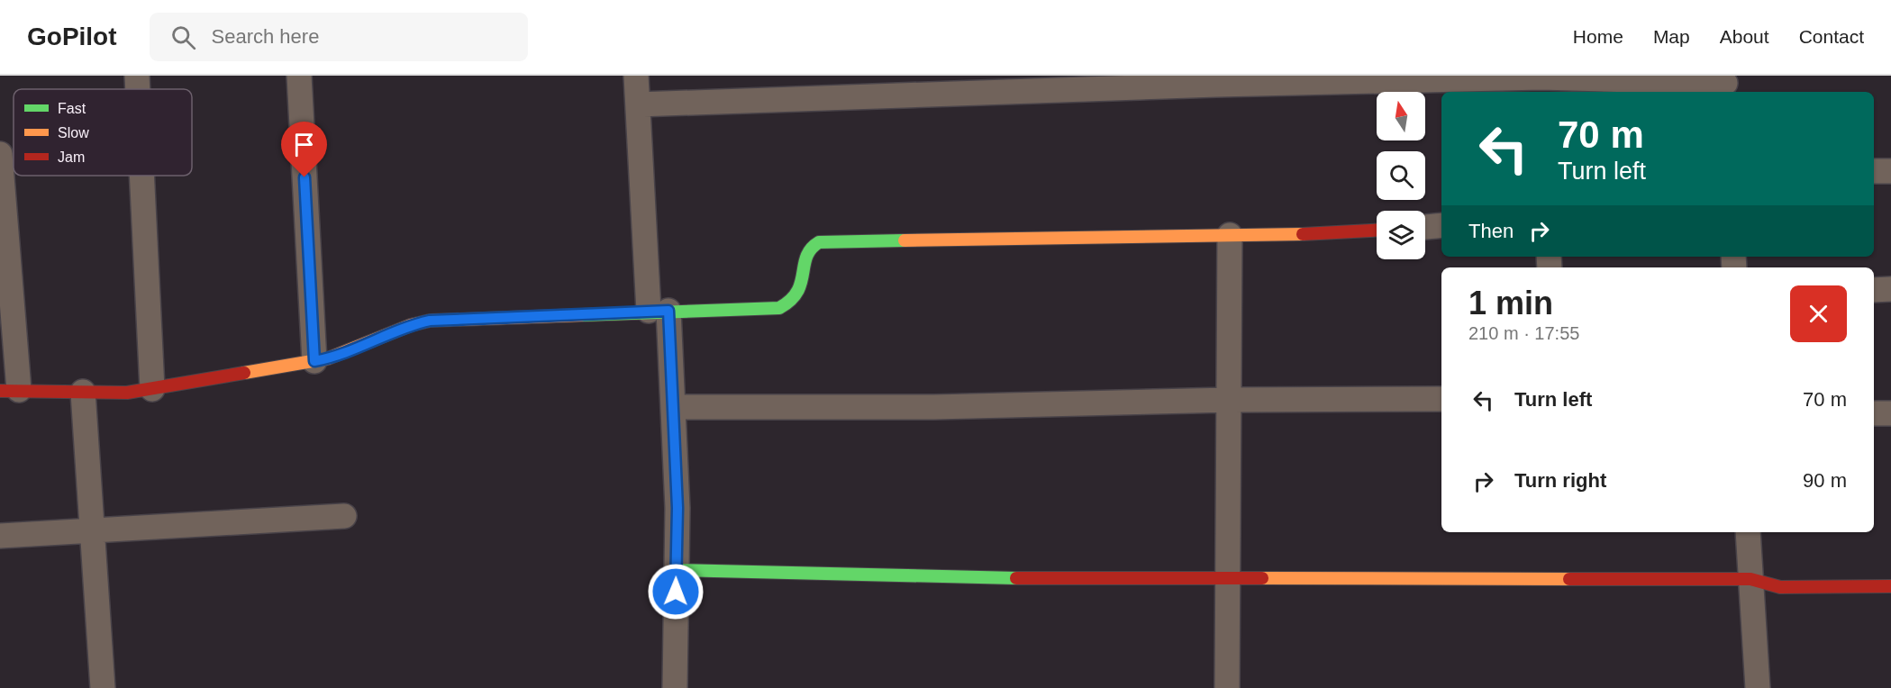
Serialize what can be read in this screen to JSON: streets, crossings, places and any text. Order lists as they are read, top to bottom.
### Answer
{
  "legend": ["Fast", "Slow", "Jam"],
  "north": "top",
  "page": {
    "header": "GoPilot",
    "search": "Search here",
    "nav": [
      "Home",
      "Map",
      "About",
      "Contact"
    ],
    "turn": ["70 m", "Turn left"],
    "then": "Then",
    "heading": ["1 min", "210 m · 17:55"],
    "list": [
      {
        "name": "Turn left",
        "value": "70 m"
      },
      {
        "name": "Turn right",
        "value": "90 m"
      }
    ]
  }
}
